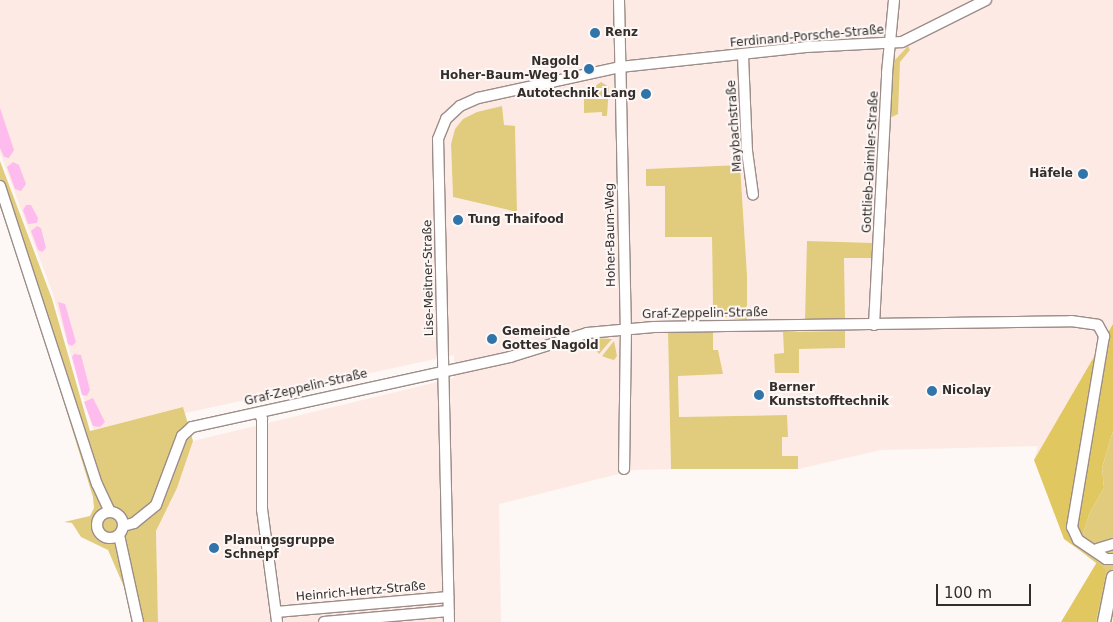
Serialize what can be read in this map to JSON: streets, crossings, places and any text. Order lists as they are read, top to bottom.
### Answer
{
  "streets": {
    "street": [
      "Ferdinand-Porsche-Straße",
      "Maybachstraße",
      "Gottlieb-Daimler-Straße",
      "Hoher-Baum-Weg",
      "Lise-Meitner-Straße",
      "Graf-Zeppelin-Straße",
      "Heinrich-Hertz-Straße"
    ]
  },
  "crossings": [
    ["Ferdinand-Porsche-Straße", "Maybachstraße"],
    ["Ferdinand-Porsche-Straße", "Gottlieb-Daimler-Straße"],
    ["Ferdinand-Porsche-Straße", "Hoher-Baum-Weg"],
    ["Ferdinand-Porsche-Straße", "Lise-Meitner-Straße"],
    ["Gottlieb-Daimler-Straße", "Graf-Zeppelin-Straße"],
    ["Hoher-Baum-Weg", "Lise-Meitner-Straße"],
    ["Hoher-Baum-Weg", "Graf-Zeppelin-Straße"],
    ["Lise-Meitner-Straße", "Graf-Zeppelin-Straße"],
    ["Lise-Meitner-Straße", "Heinrich-Hertz-Straße"]
  ],
  "places": [
    "Renz",
    "Nagold Hoher-Baum-Weg 10",
    "Autotechnik Lang",
    "Häfele",
    "Tung Thaifood",
    "Gemeinde Gottes Nagold",
    "Nicolay",
    "Berner Kunststofftechnik",
    "Planungsgruppe Schnepf"
  ],
  "scale_bar": "100 m"
}
